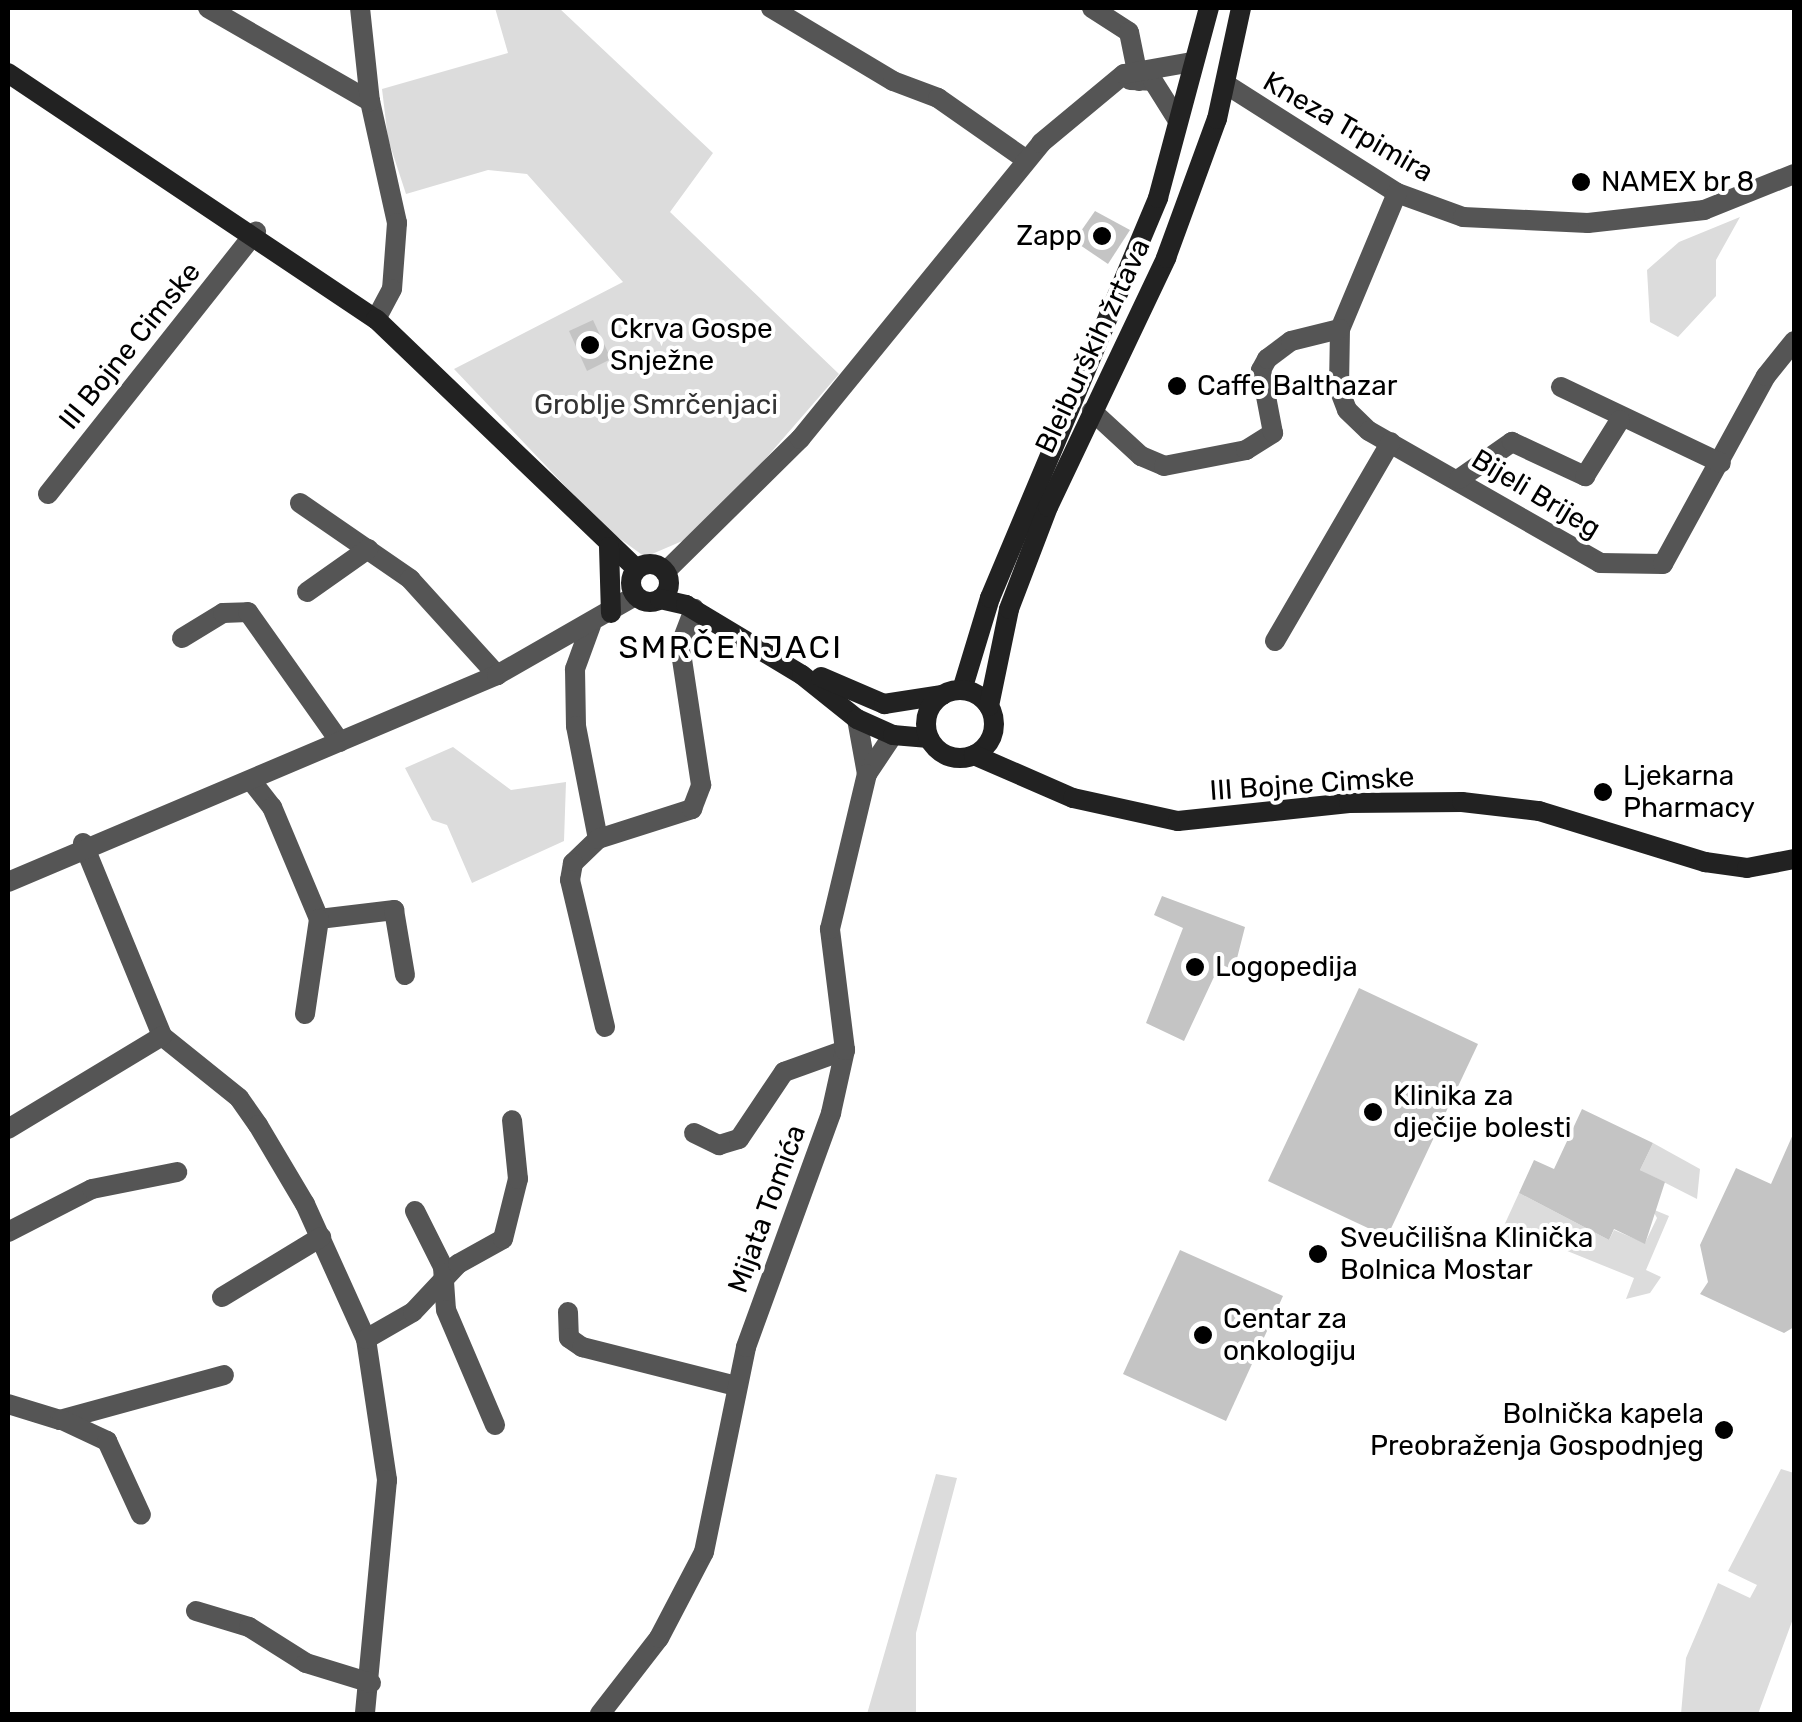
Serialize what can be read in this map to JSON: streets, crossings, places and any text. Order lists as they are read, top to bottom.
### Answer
{
  "streets": {
    "street": [
      "Kneza Trpimira",
      "III Bojne Cimske",
      "Bleiburških žrtava",
      "Bijeli Brijeg",
      "Mijata Tomića"
    ]
  },
  "crossings": [
    ["Kneza Trpimira", "Bleiburških žrtava"],
    ["Kneza Trpimira", "Bijeli Brijeg"],
    ["III Bojne Cimske", "Bleiburških žrtava"]
  ],
  "districts": ["SMRČENJACI"],
  "parks": ["Groblje Smrčenjaci"],
  "places": [
    "NAMEX br 8",
    "Zapp",
    "Ckrva Gospe Snježne",
    "Caffe Balthazar",
    "Ljekarna Pharmacy",
    "Logopedija",
    "Klinika za dječije bolesti",
    "Sveučilišna Klinička Bolnica Mostar",
    "Centar za onkologiju",
    "Bolnička kapela Preobraženja Gospodnjeg"
  ]
}
